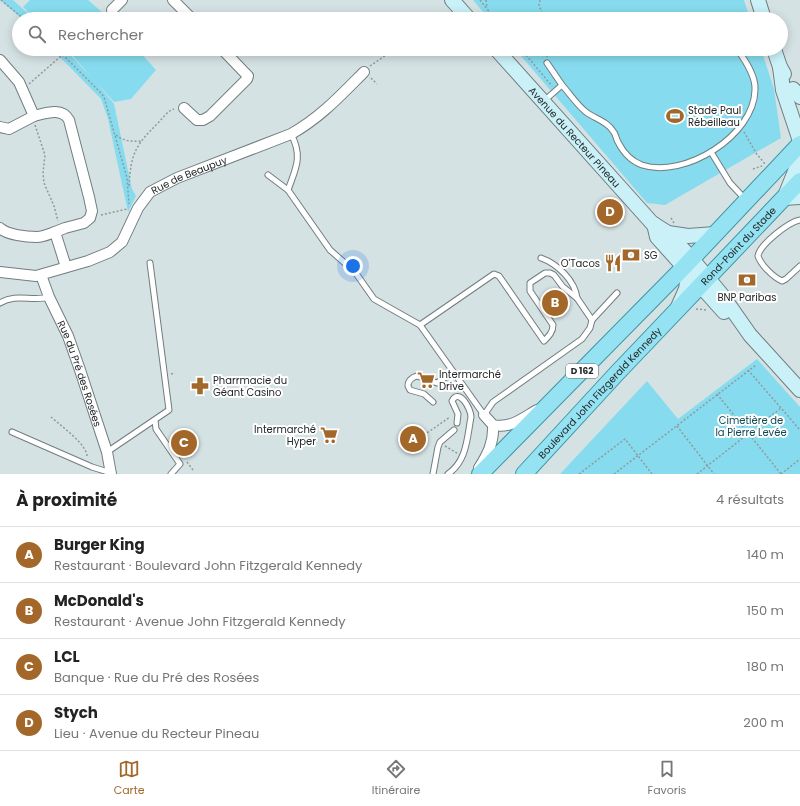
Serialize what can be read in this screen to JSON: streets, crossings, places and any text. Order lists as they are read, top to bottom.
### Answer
{
  "streets": {
    "main road": [
      "Avenue du Recteur Pineau",
      "Rond-Point du Stade",
      "D 162",
      "Boulevard John Fitzgerald Kennedy"
    ],
    "street": ["Rue de Beaupuy", "Rue du Pré des Rosées"]
  },
  "crossings": [
    ["Avenue du Recteur Pineau", "Rond-Point du Stade"],
    ["Avenue du Recteur Pineau", "D 162"],
    ["Rue de Beaupuy", "Rue du Pré des Rosées"],
    ["Rond-Point du Stade", "Boulevard John Fitzgerald Kennedy"]
  ],
  "parks": ["Cimetière de la Pierre Levée"],
  "places": {
    "sports": ["Stade Paul Rébeilleau"],
    "bank": ["SG", "BNP Paribas"],
    "restaurant": ["O'Tacos"],
    "supermarket": ["Intermarché Drive", "Intermarché Hyper"],
    "pharmacy": ["Pharrmacie du Géant Casino"]
  },
  "page": {
    "search": "Rechercher",
    "pins": [
      "D",
      "B",
      "A",
      "C"
    ],
    "heading": ["À proximité", "4 résultats"],
    "list": [
      {
        "mark": "A",
        "name": "Burger King",
        "note": "Restaurant · Boulevard John Fitzgerald Kennedy",
        "value": "140 m"
      },
      {
        "mark": "B",
        "name": "McDonald's",
        "note": "Restaurant · Avenue John Fitzgerald Kennedy",
        "value": "150 m"
      },
      {
        "mark": "C",
        "name": "LCL",
        "note": "Banque · Rue du Pré des Rosées",
        "value": "180 m"
      },
      {
        "mark": "D",
        "name": "Stych",
        "note": "Lieu · Avenue du Recteur Pineau",
        "value": "200 m"
      }
    ],
    "nav": ["Carte", "Itinéraire", "Favoris"]
  }
}
